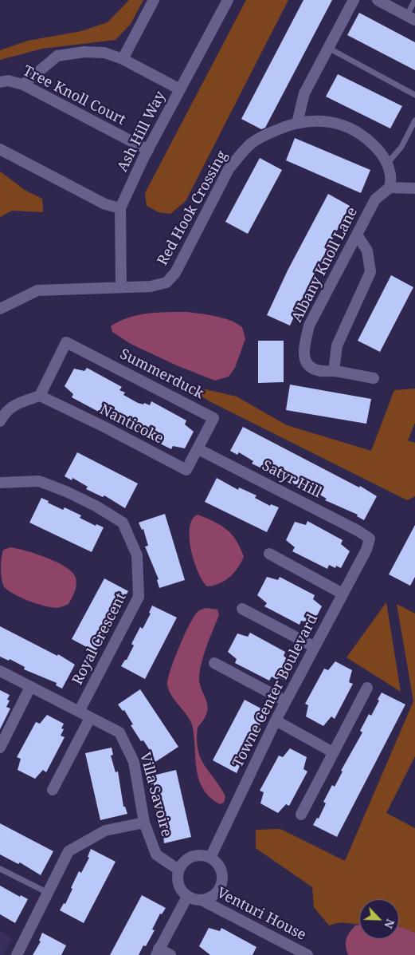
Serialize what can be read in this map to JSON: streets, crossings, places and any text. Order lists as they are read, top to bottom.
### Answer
{
  "streets": {
    "street": [
      "Tree Knoll Court",
      "Ash Hill Way",
      "Red Hook Crossing",
      "Albany Knoll Lane",
      "Summerduck",
      "Nanticoke",
      "Satyr Hill",
      "Royal Crescent",
      "Towne Center Boulevard",
      "Villa Savoire",
      "Venturi House"
    ]
  },
  "crossings": [
    ["Tree Knoll Court", "Ash Hill Way"],
    ["Ash Hill Way", "Red Hook Crossing"],
    ["Red Hook Crossing", "Albany Knoll Lane"],
    ["Summerduck", "Nanticoke"],
    ["Summerduck", "Satyr Hill"],
    ["Nanticoke", "Satyr Hill"],
    ["Satyr Hill", "Towne Center Boulevard"],
    ["Royal Crescent", "Villa Savoire"],
    ["Towne Center Boulevard", "Villa Savoire"],
    ["Towne Center Boulevard", "Venturi House"],
    ["Villa Savoire", "Venturi House"]
  ],
  "north": "bottom right"
}
